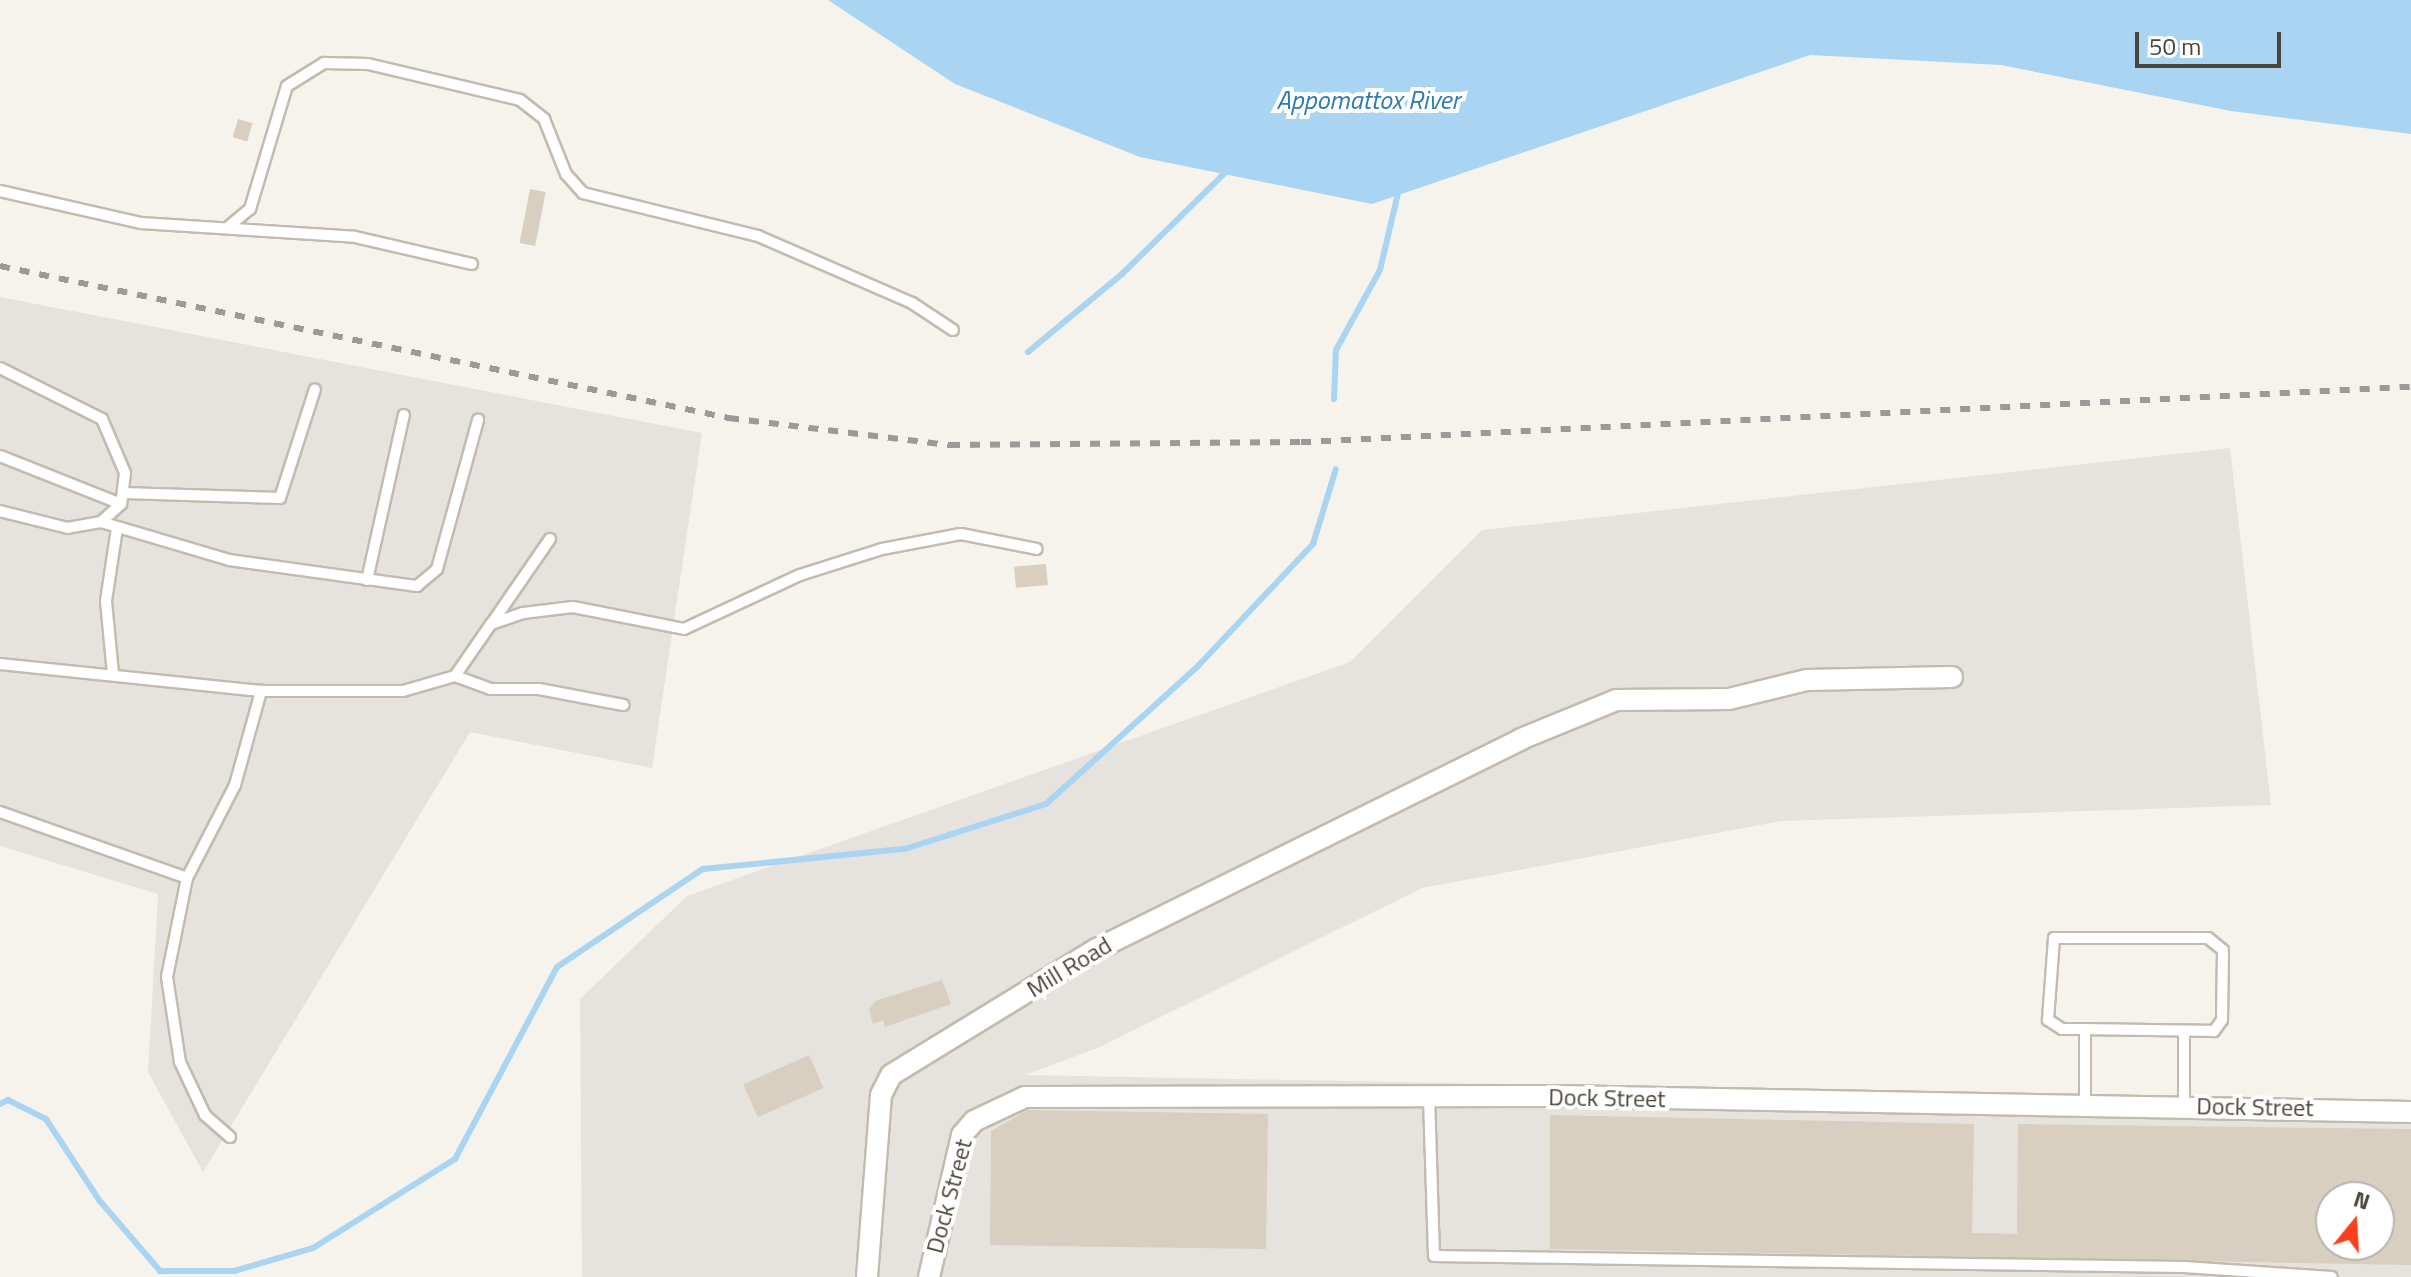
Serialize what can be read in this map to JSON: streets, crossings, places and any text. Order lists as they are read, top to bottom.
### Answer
{
  "streets": {
    "street": ["Mill Road", "Dock Street"]
  },
  "water": ["Appomattox River"],
  "scale_bar": "50 m",
  "north": "top"
}
